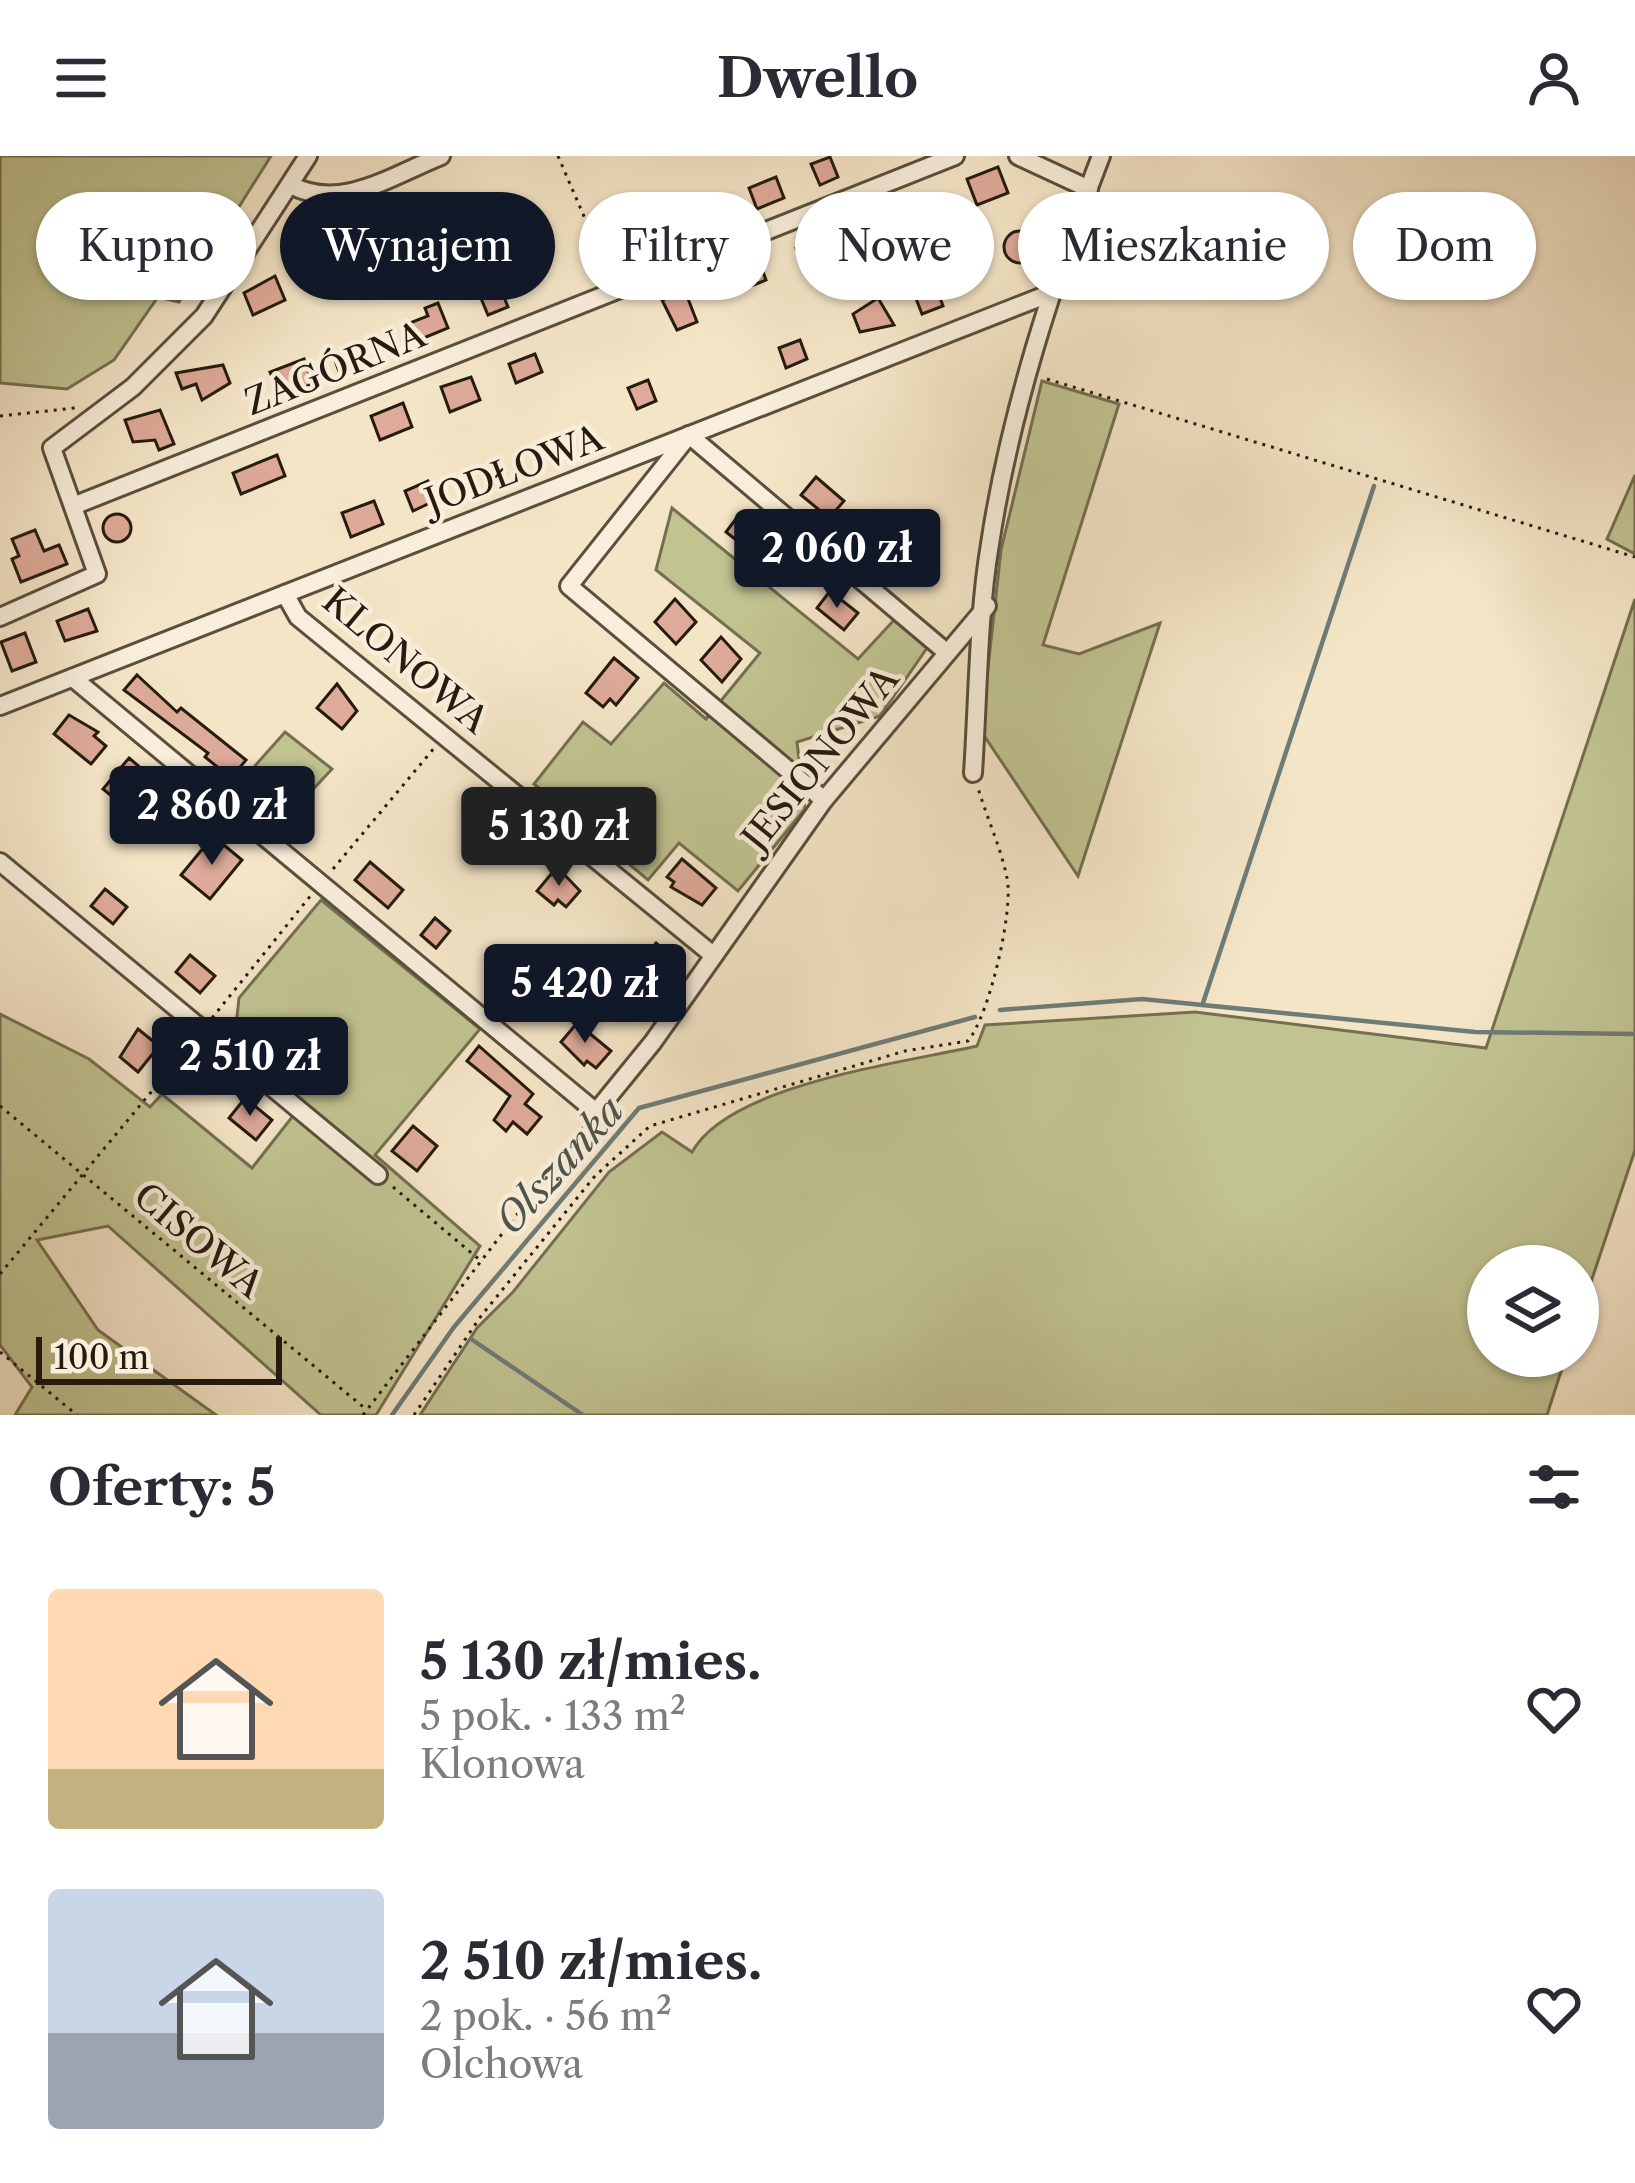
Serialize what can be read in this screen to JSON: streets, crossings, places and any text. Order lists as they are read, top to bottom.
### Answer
{
  "streets": {
    "street": [
      "ZAGÓRNA",
      "JODŁOWA",
      "KLONOWA",
      "JESIONOWA"
    ],
    "path": ["CISOWA"]
  },
  "crossings": [
    ["JODŁOWA", "KLONOWA"],
    ["KLONOWA", "JESIONOWA"]
  ],
  "water": ["Olszanka"],
  "scale_bar": "100 m",
  "page": {
    "header": "Dwello",
    "chip": [
      "Kupno",
      "Wynajem",
      "Filtry",
      "Nowe",
      "Mieszkanie",
      "Dom"
    ],
    "price": [
      "2 060 zł",
      "2 860 zł",
      "5 130 zł",
      "5 420 zł",
      "2 510 zł"
    ],
    "scale": "100 m",
    "heading": "Oferty: 5",
    "list": [
      {
        "name": "5 130 zł/mies.",
        "note": "5 pok. · 133 m² · Klonowa"
      },
      {
        "name": "2 510 zł/mies.",
        "note": "2 pok. · 56 m² · Olchowa"
      }
    ]
  }
}
